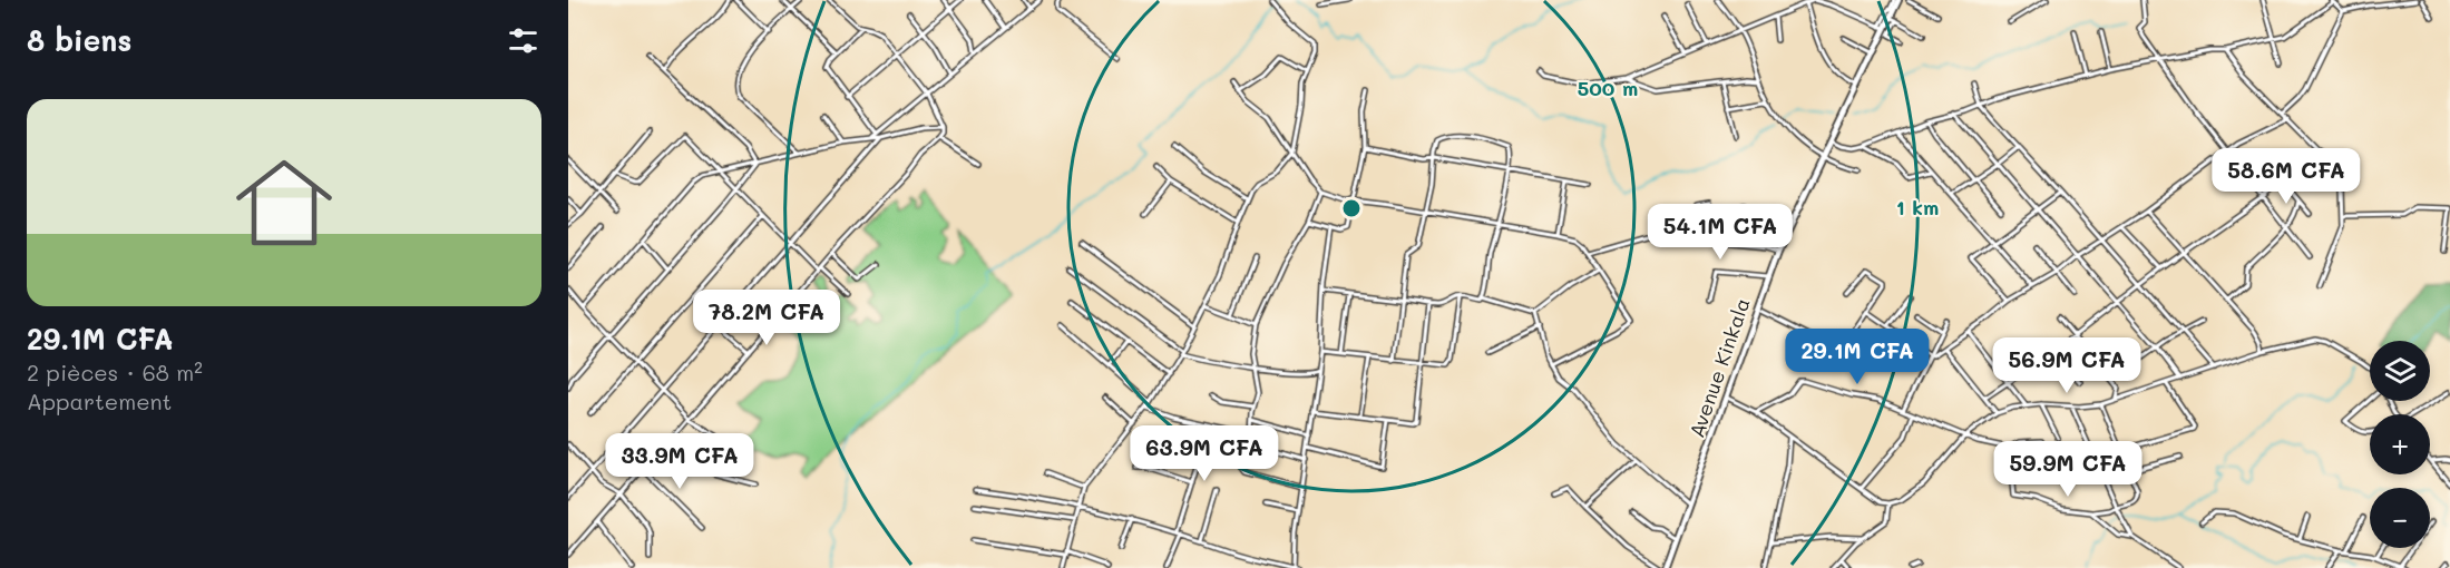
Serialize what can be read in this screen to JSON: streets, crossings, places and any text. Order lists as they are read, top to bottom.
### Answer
{
  "streets": {
    "main road": ["Avenue Kinkala"]
  },
  "page": {
    "heading": "8 biens",
    "list": [
      {
        "name": "29.1M CFA",
        "note": "2 pièces · 68 m² · Appartement"
      }
    ],
    "price": [
      "58.6M CFA",
      "54.1M CFA",
      "78.2M CFA",
      "29.1M CFA",
      "56.9M CFA",
      "63.9M CFA",
      "33.9M CFA",
      "59.9M CFA"
    ],
    "map_buttons": ["+", "−"]
  },
  "rings": ["500 m", "1 km"]
}
